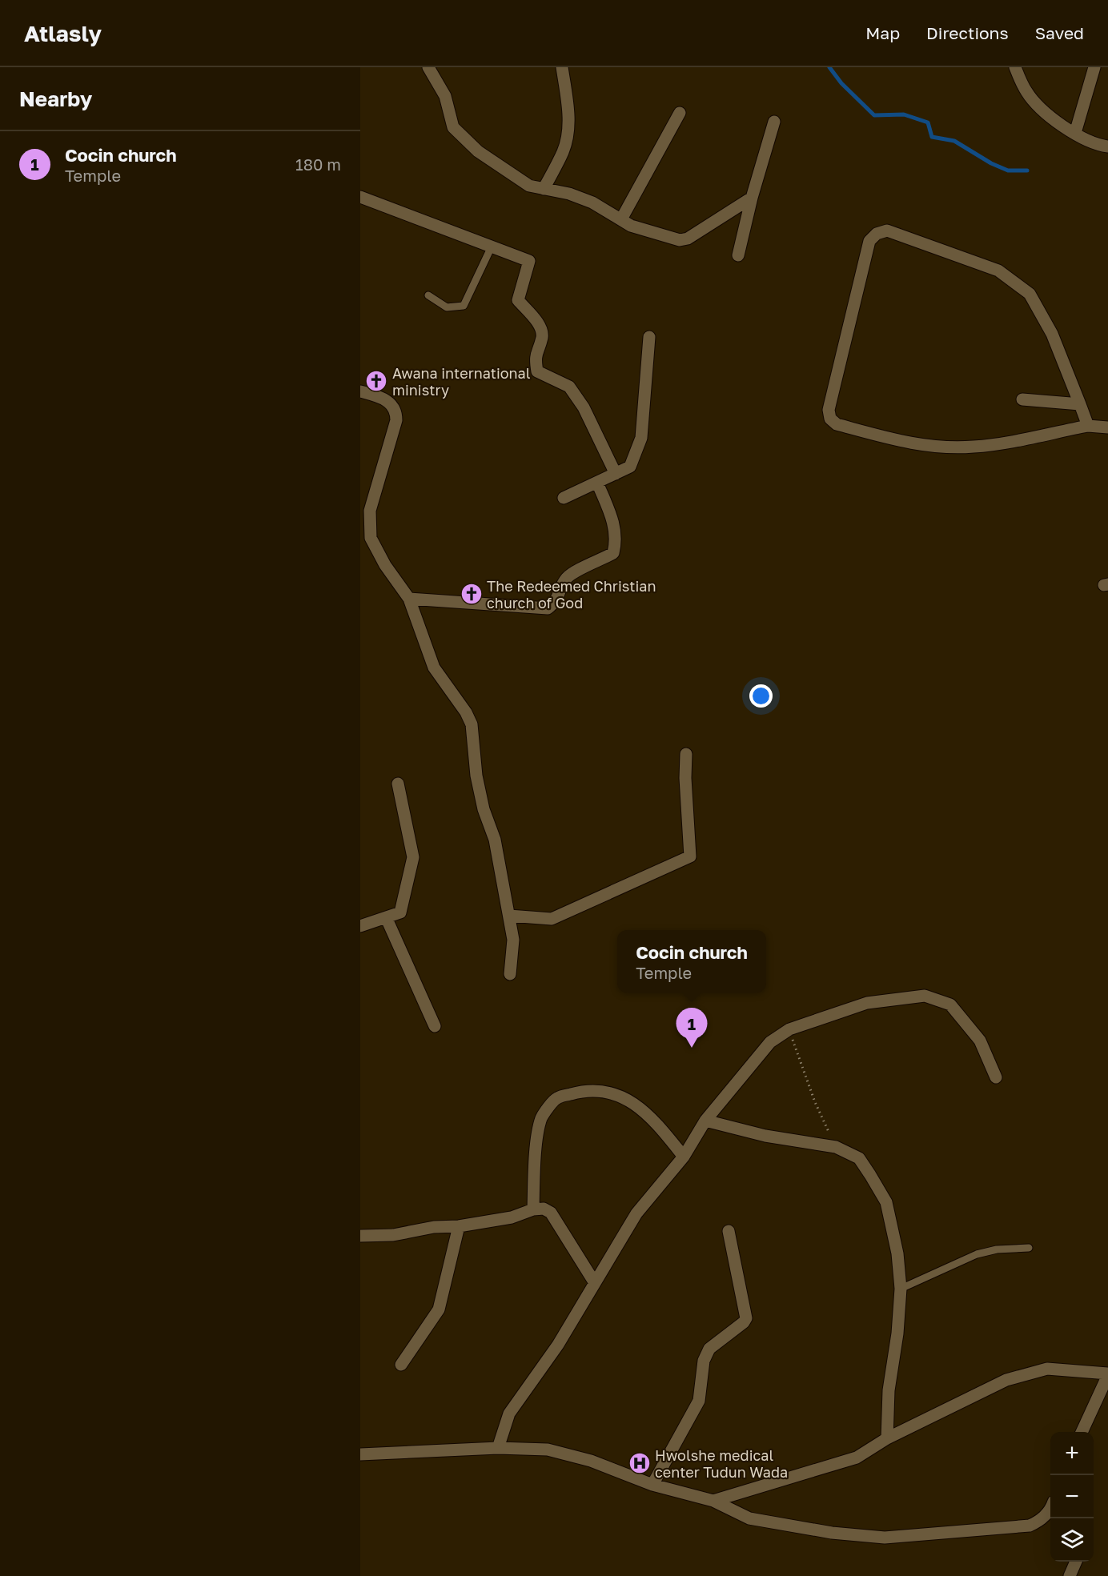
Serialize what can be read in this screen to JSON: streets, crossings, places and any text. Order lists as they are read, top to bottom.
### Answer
{
  "places": {
    "church": ["Awana international ministry", "The Redeemed Christian church of God"],
    "hospital": ["Hwolshe medical center Tudun Wada"]
  },
  "page": {
    "header": "Atlasly",
    "nav": ["Map", "Directions", "Saved"],
    "heading": "Nearby",
    "list": [
      {
        "mark": "1",
        "name": "Cocin church",
        "note": "Temple",
        "value": "180 m"
      }
    ],
    "popup": ["Cocin church", "Temple"],
    "pins": "1",
    "map_buttons": ["+", "−"]
  }
}
